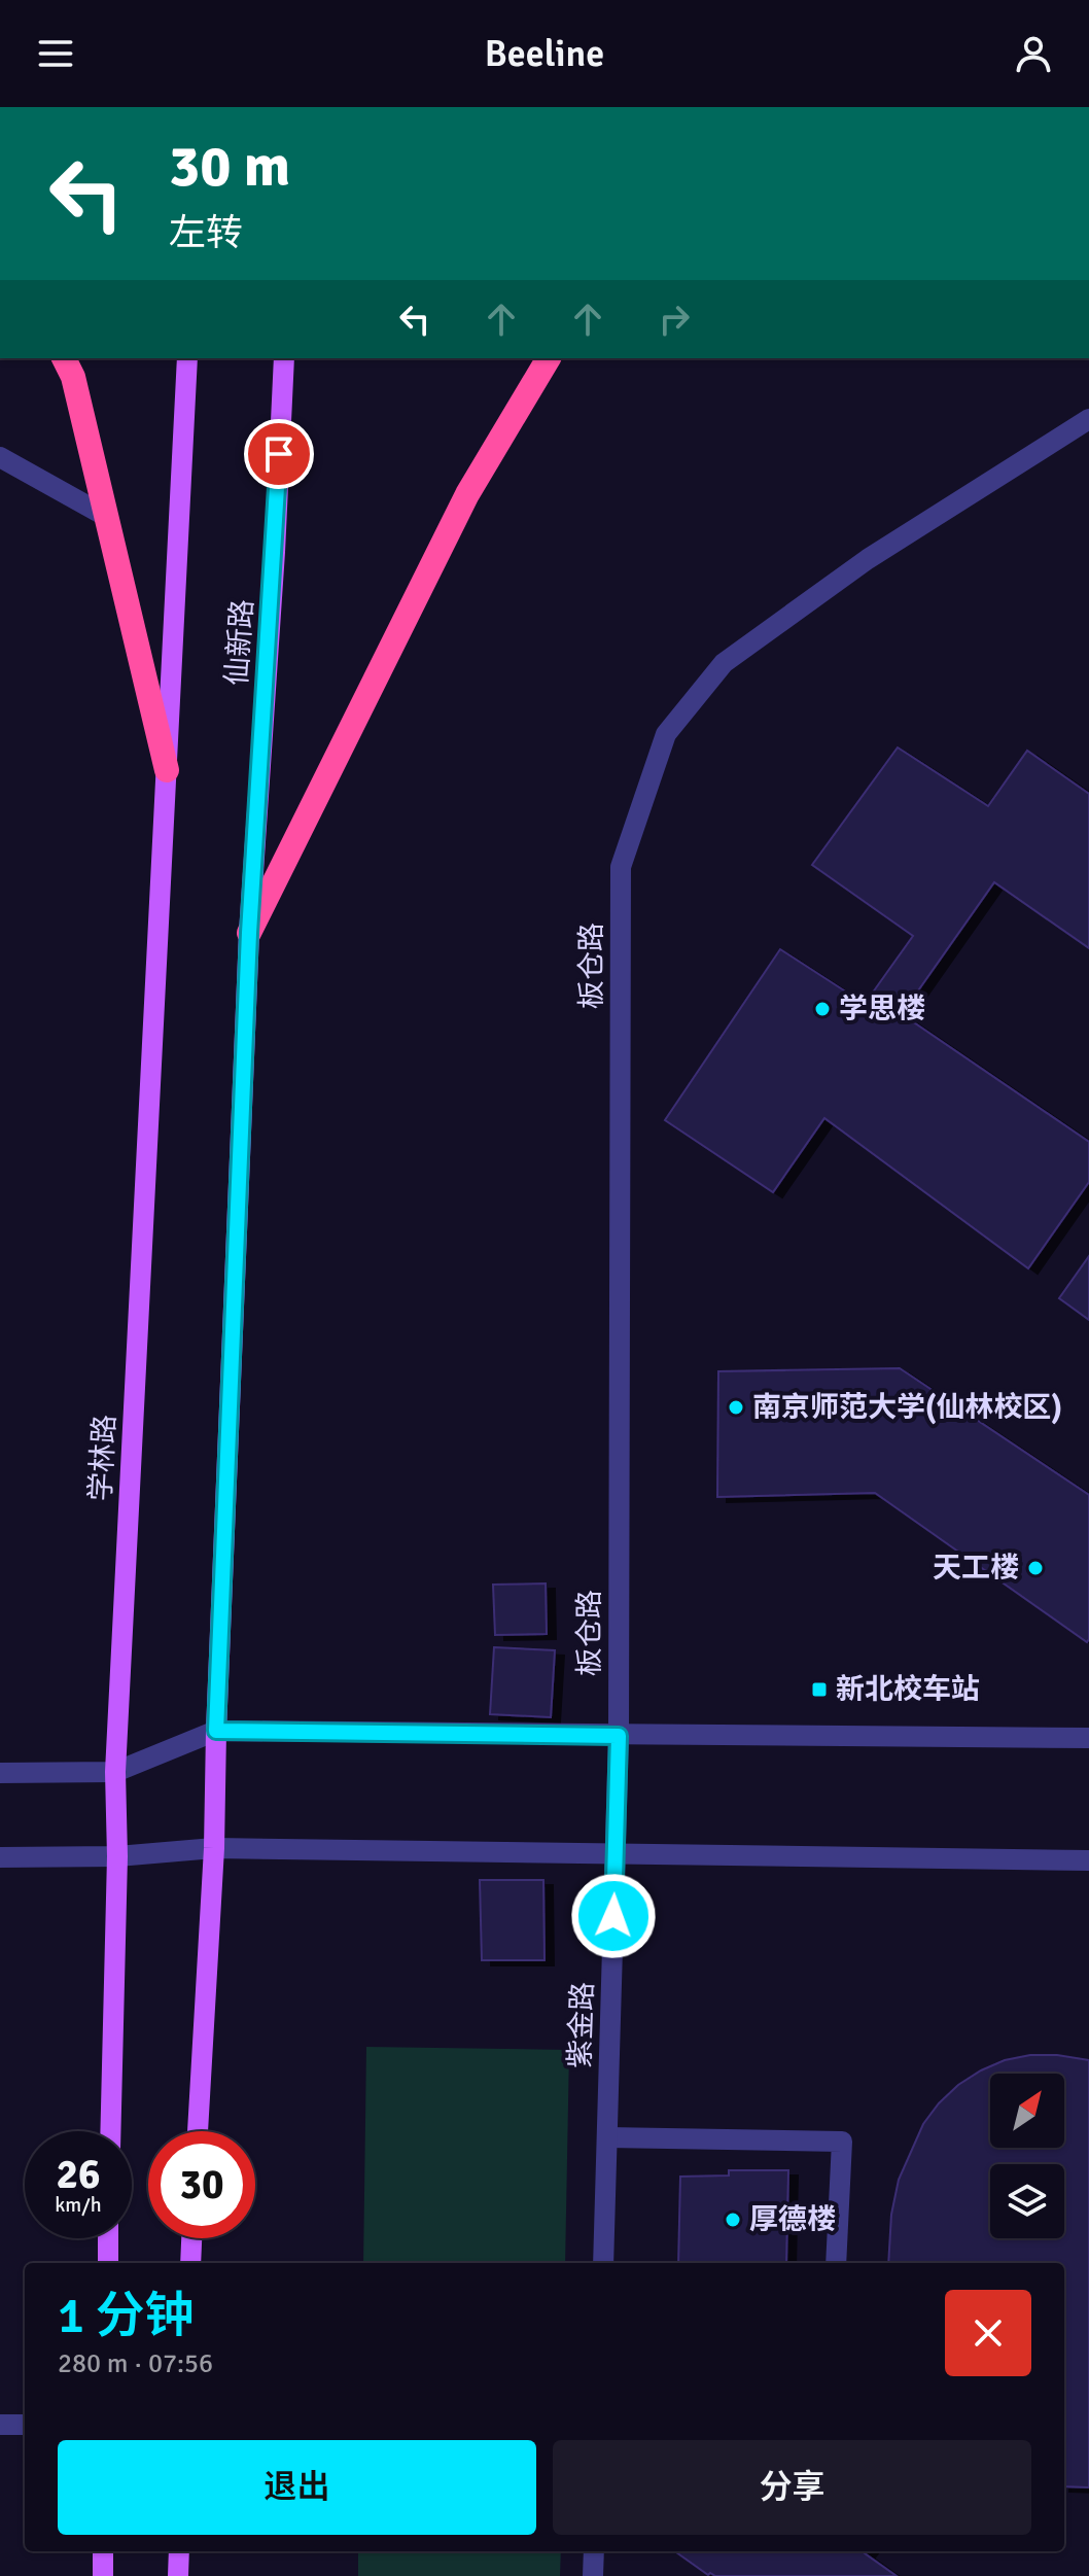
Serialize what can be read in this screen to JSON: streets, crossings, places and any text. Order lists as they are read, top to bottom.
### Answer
{
  "streets": {
    "main road": ["仙新路", "学林路"],
    "street": ["板仓路", "紫金路"]
  },
  "crossings": [
    ["板仓路", "紫金路"]
  ],
  "places": {
    "other": [
      "学思楼",
      "南京师范大学(仙林校区)",
      "天工楼",
      "厚德楼"
    ],
    "transit": ["新北校车站"]
  },
  "north": "top right",
  "page": {
    "header": "Beeline",
    "turn": ["30 m", "左转"],
    "speed": "26 km/h",
    "limit": "30",
    "heading": ["1 分钟", "280 m · 07:56"],
    "buttons": ["退出", "分享"]
  }
}
